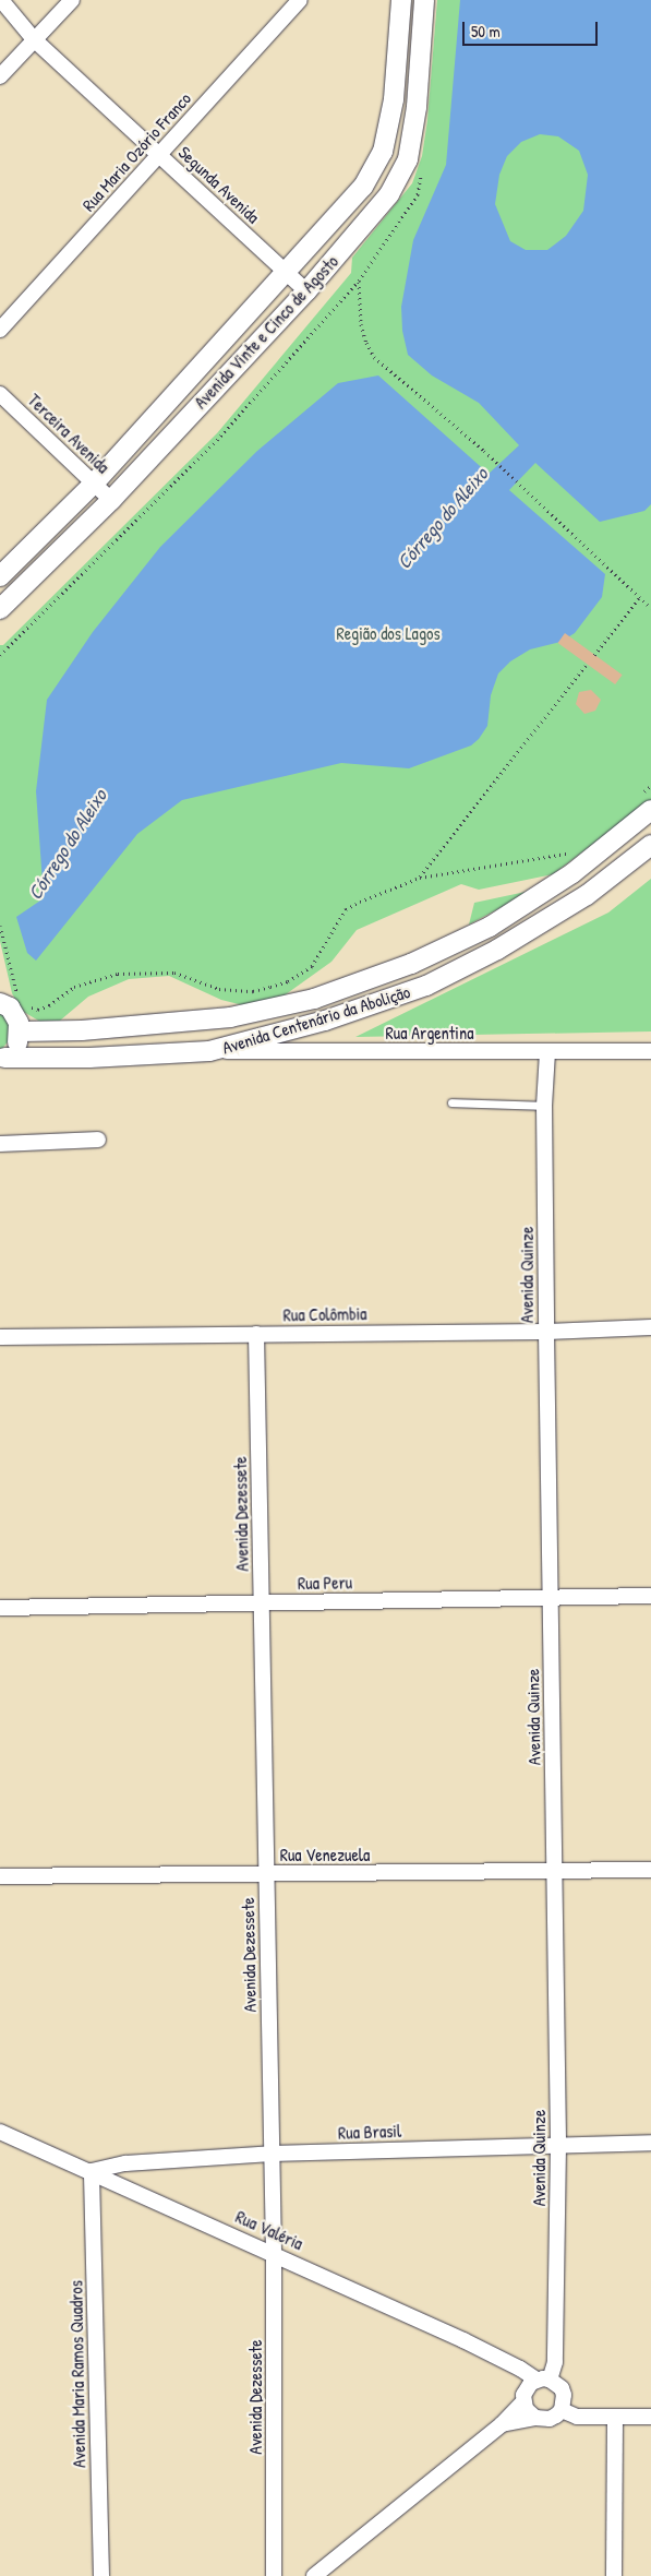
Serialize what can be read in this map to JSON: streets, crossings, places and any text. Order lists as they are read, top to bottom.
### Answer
{
  "streets": {
    "street": [
      "Rua Maria Ozório Franco",
      "Segunda Avenida",
      "Avenida Vinte e Cinco de Agosto",
      "Terceira Avenida",
      "Avenida Centenário da Abolição",
      "Rua Argentina",
      "Avenida Quinze",
      "Rua Colômbia",
      "Avenida Dezessete",
      "Rua Peru",
      "Rua Venezuela",
      "Rua Brasil",
      "Rua Valéria",
      "Avenida Maria Ramos Quadros"
    ]
  },
  "crossings": [
    ["Rua Maria Ozório Franco", "Segunda Avenida"],
    ["Segunda Avenida", "Avenida Vinte e Cinco de Agosto"],
    ["Avenida Vinte e Cinco de Agosto", "Terceira Avenida"],
    ["Avenida Centenário da Abolição", "Rua Argentina"],
    ["Rua Argentina", "Avenida Quinze"],
    ["Avenida Quinze", "Rua Colômbia"],
    ["Avenida Quinze", "Rua Peru"],
    ["Avenida Quinze", "Rua Venezuela"],
    ["Avenida Quinze", "Rua Brasil"],
    ["Avenida Quinze", "Rua Valéria"],
    ["Rua Colômbia", "Avenida Dezessete"],
    ["Avenida Dezessete", "Rua Peru"],
    ["Avenida Dezessete", "Rua Venezuela"],
    ["Avenida Dezessete", "Rua Brasil"],
    ["Avenida Dezessete", "Rua Valéria"],
    ["Rua Brasil", "Rua Valéria"],
    ["Rua Brasil", "Avenida Maria Ramos Quadros"],
    ["Rua Valéria", "Avenida Maria Ramos Quadros"]
  ],
  "water": ["Córrego do Aleixo"],
  "parks": ["Região dos Lagos"],
  "scale_bar": "50 m"
}
